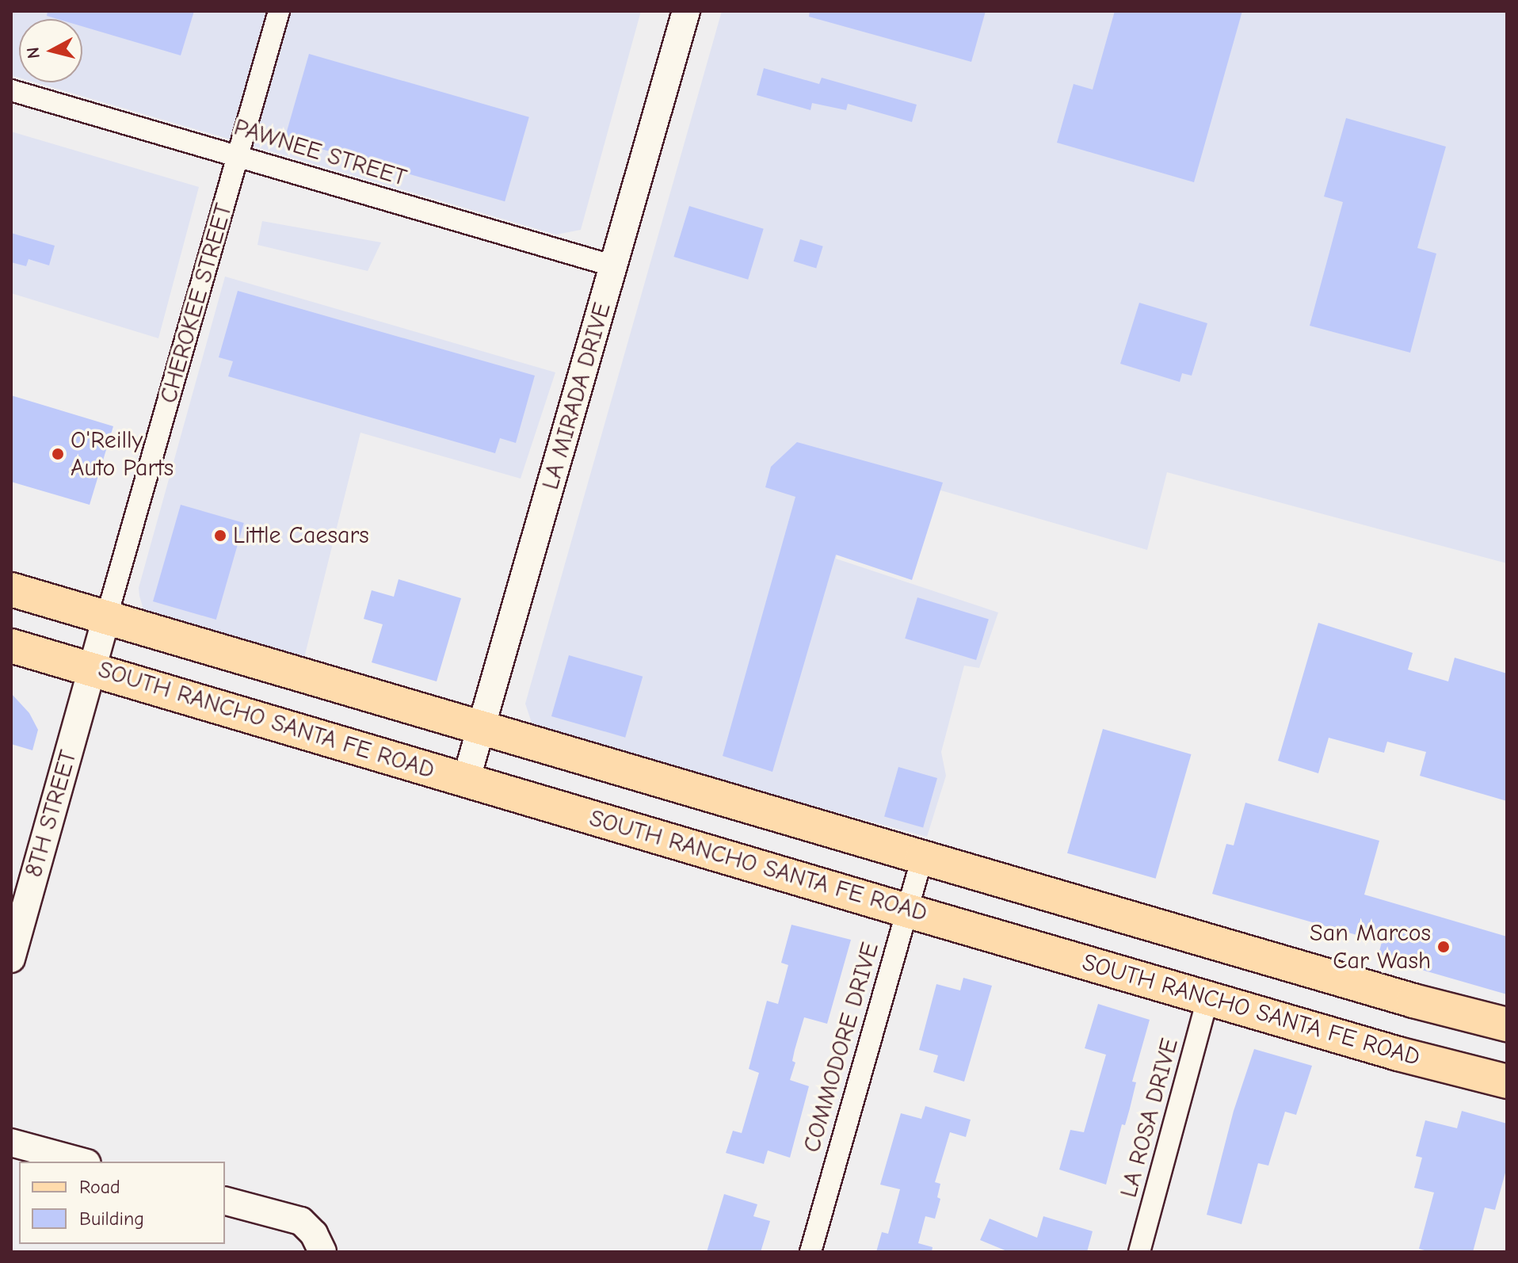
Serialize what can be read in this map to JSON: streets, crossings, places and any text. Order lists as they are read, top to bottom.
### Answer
{
  "streets": {
    "main road": ["SOUTH RANCHO SANTA FE ROAD"],
    "street": [
      "PAWNEE STREET",
      "CHEROKEE STREET",
      "LA MIRADA DRIVE",
      "8TH STREET",
      "COMMODORE DRIVE",
      "LA ROSA DRIVE"
    ]
  },
  "crossings": [
    ["PAWNEE STREET", "CHEROKEE STREET"],
    ["PAWNEE STREET", "LA MIRADA DRIVE"],
    ["CHEROKEE STREET", "SOUTH RANCHO SANTA FE ROAD"],
    ["CHEROKEE STREET", "8TH STREET"],
    ["LA MIRADA DRIVE", "SOUTH RANCHO SANTA FE ROAD"],
    ["SOUTH RANCHO SANTA FE ROAD", "8TH STREET"],
    ["SOUTH RANCHO SANTA FE ROAD", "COMMODORE DRIVE"],
    ["SOUTH RANCHO SANTA FE ROAD", "LA ROSA DRIVE"]
  ],
  "places": ["O'Reilly Auto Parts", "Little Caesars", "San Marcos Car Wash"],
  "legend": ["Road", "Building"],
  "north": "left"
}
